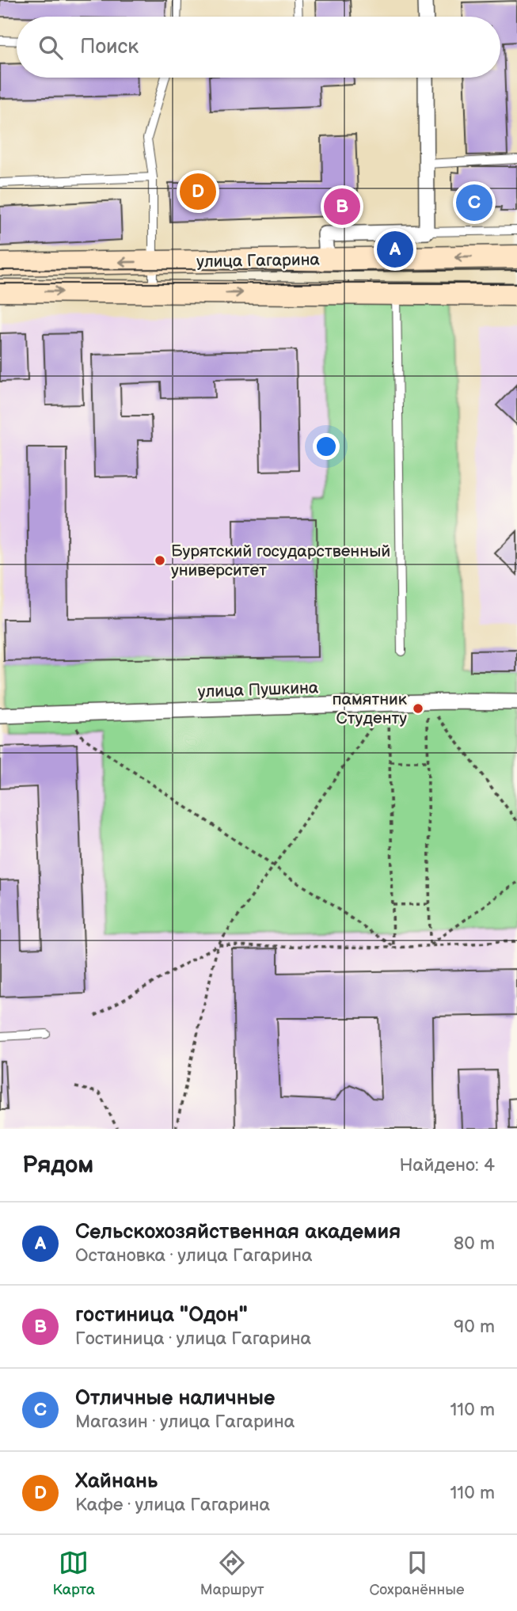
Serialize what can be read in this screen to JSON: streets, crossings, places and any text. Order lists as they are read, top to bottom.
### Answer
{
  "streets": {
    "street": ["улица Гагарина", "улица Пушкина"]
  },
  "places": ["Бурятский государственный университет", "памятник Студенту"],
  "page": {
    "search": "Поиск",
    "pins": [
      "D",
      "C",
      "B",
      "A"
    ],
    "heading": ["Рядом", "Найдено: 4"],
    "list": [
      {
        "mark": "A",
        "name": "Сельскохозяйственная академия",
        "note": "Остановка · улица Гагарина",
        "value": "80 m"
      },
      {
        "mark": "B",
        "name": "гостиница \"Одон\"",
        "note": "Гостиница · улица Гагарина",
        "value": "90 m"
      },
      {
        "mark": "C",
        "name": "Отличные наличные",
        "note": "Магазин · улица Гагарина",
        "value": "110 m"
      },
      {
        "mark": "D",
        "name": "Хайнань",
        "note": "Кафе · улица Гагарина",
        "value": "110 m"
      }
    ],
    "nav": ["Карта", "Маршрут", "Сохранённые"]
  }
}
